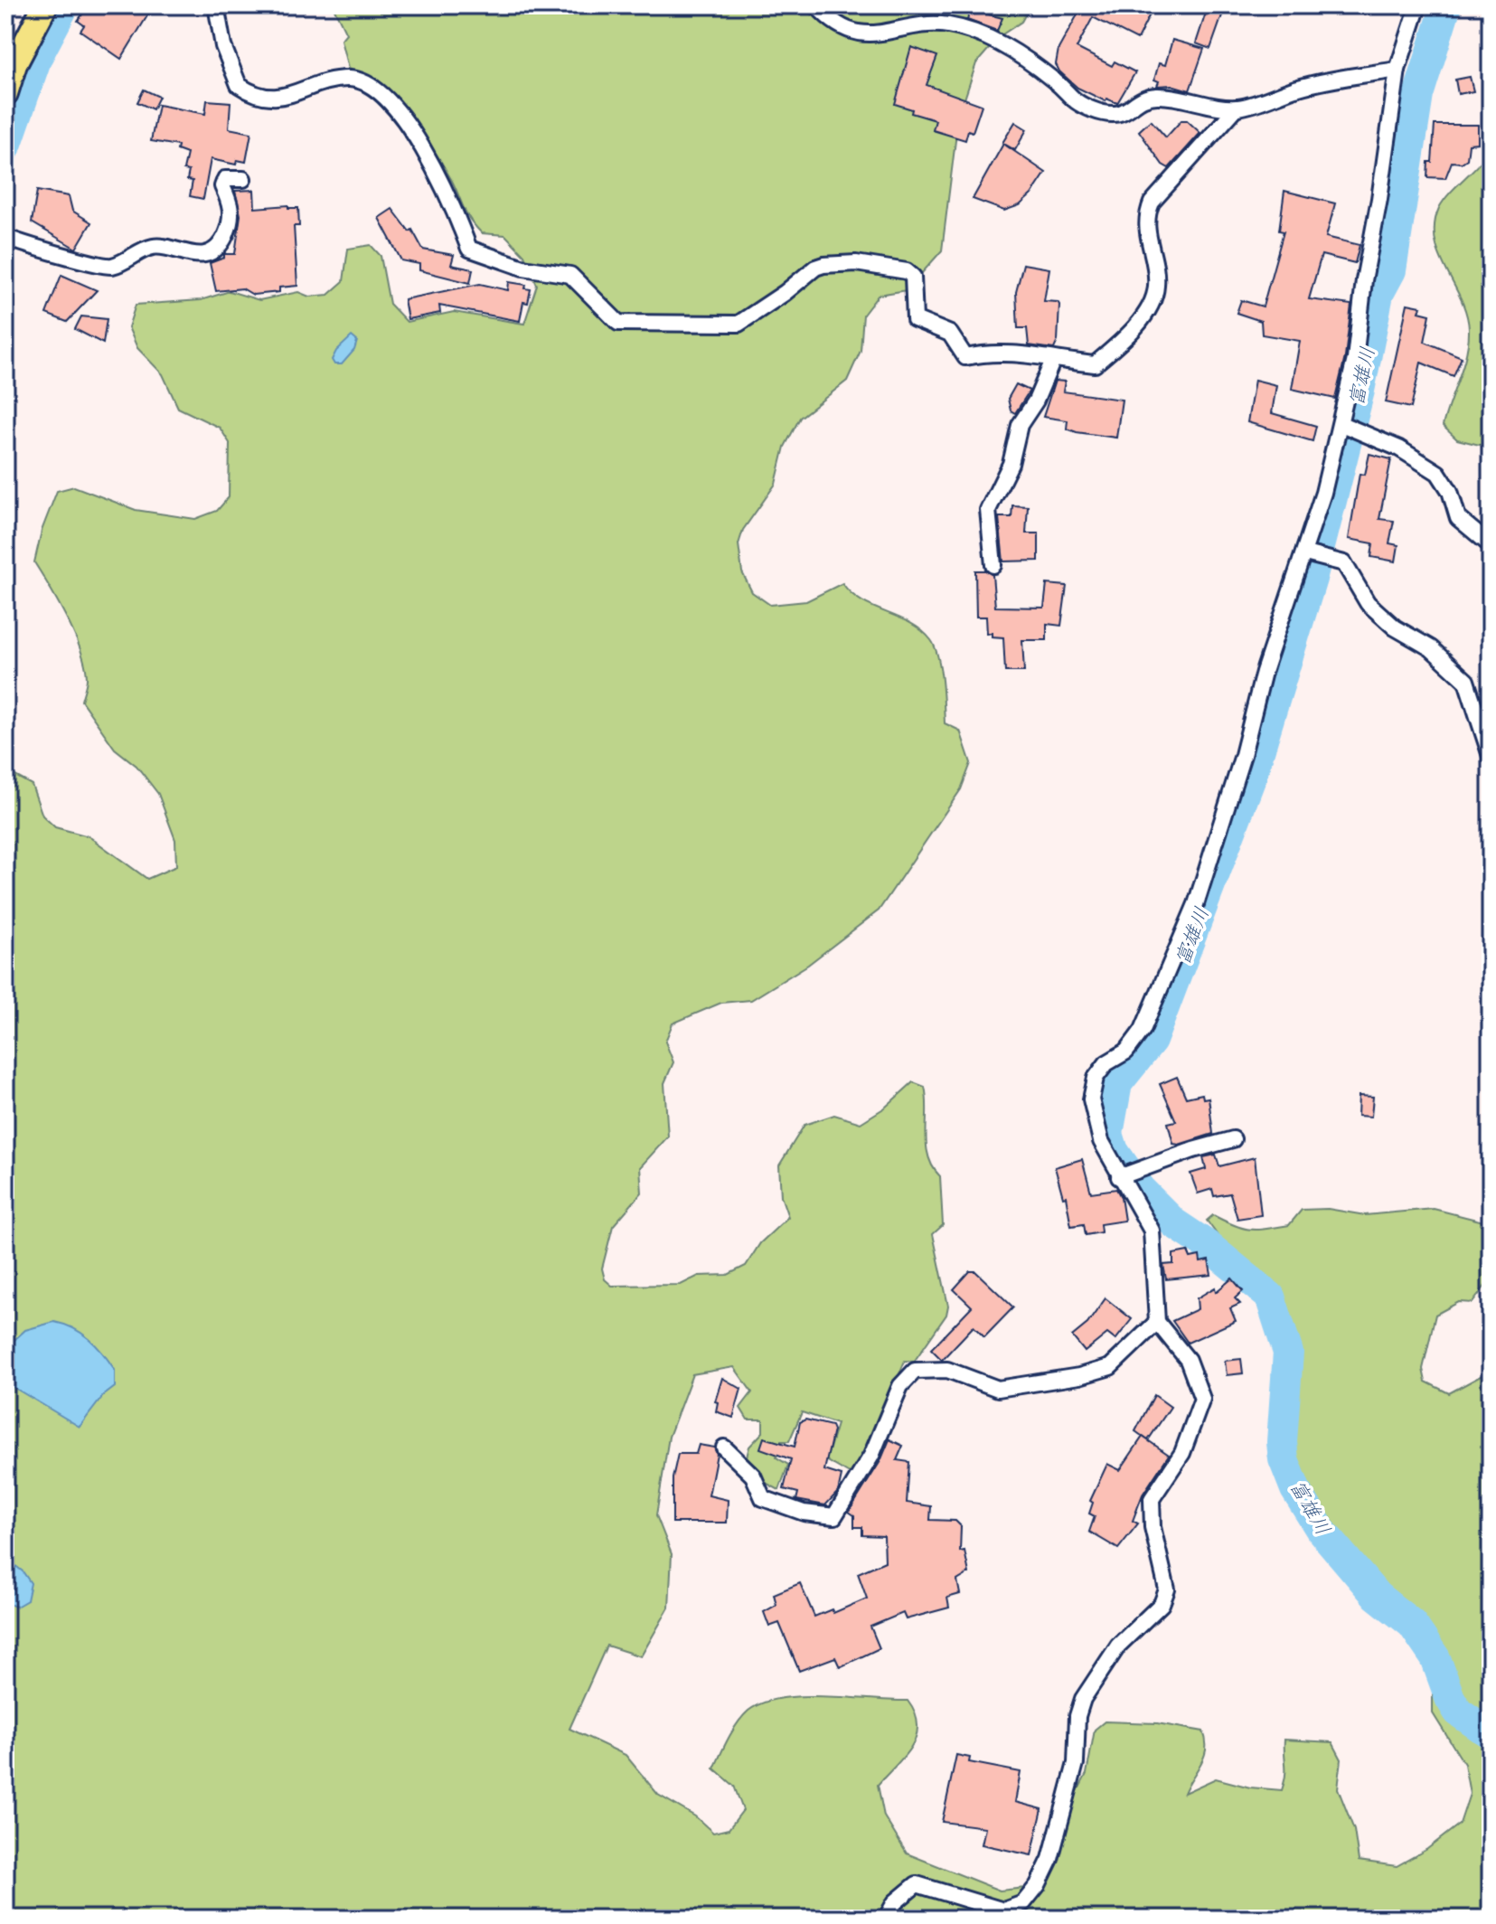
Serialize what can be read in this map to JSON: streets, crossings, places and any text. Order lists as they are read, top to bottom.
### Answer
{
  "water": ["富雄川"]
}
